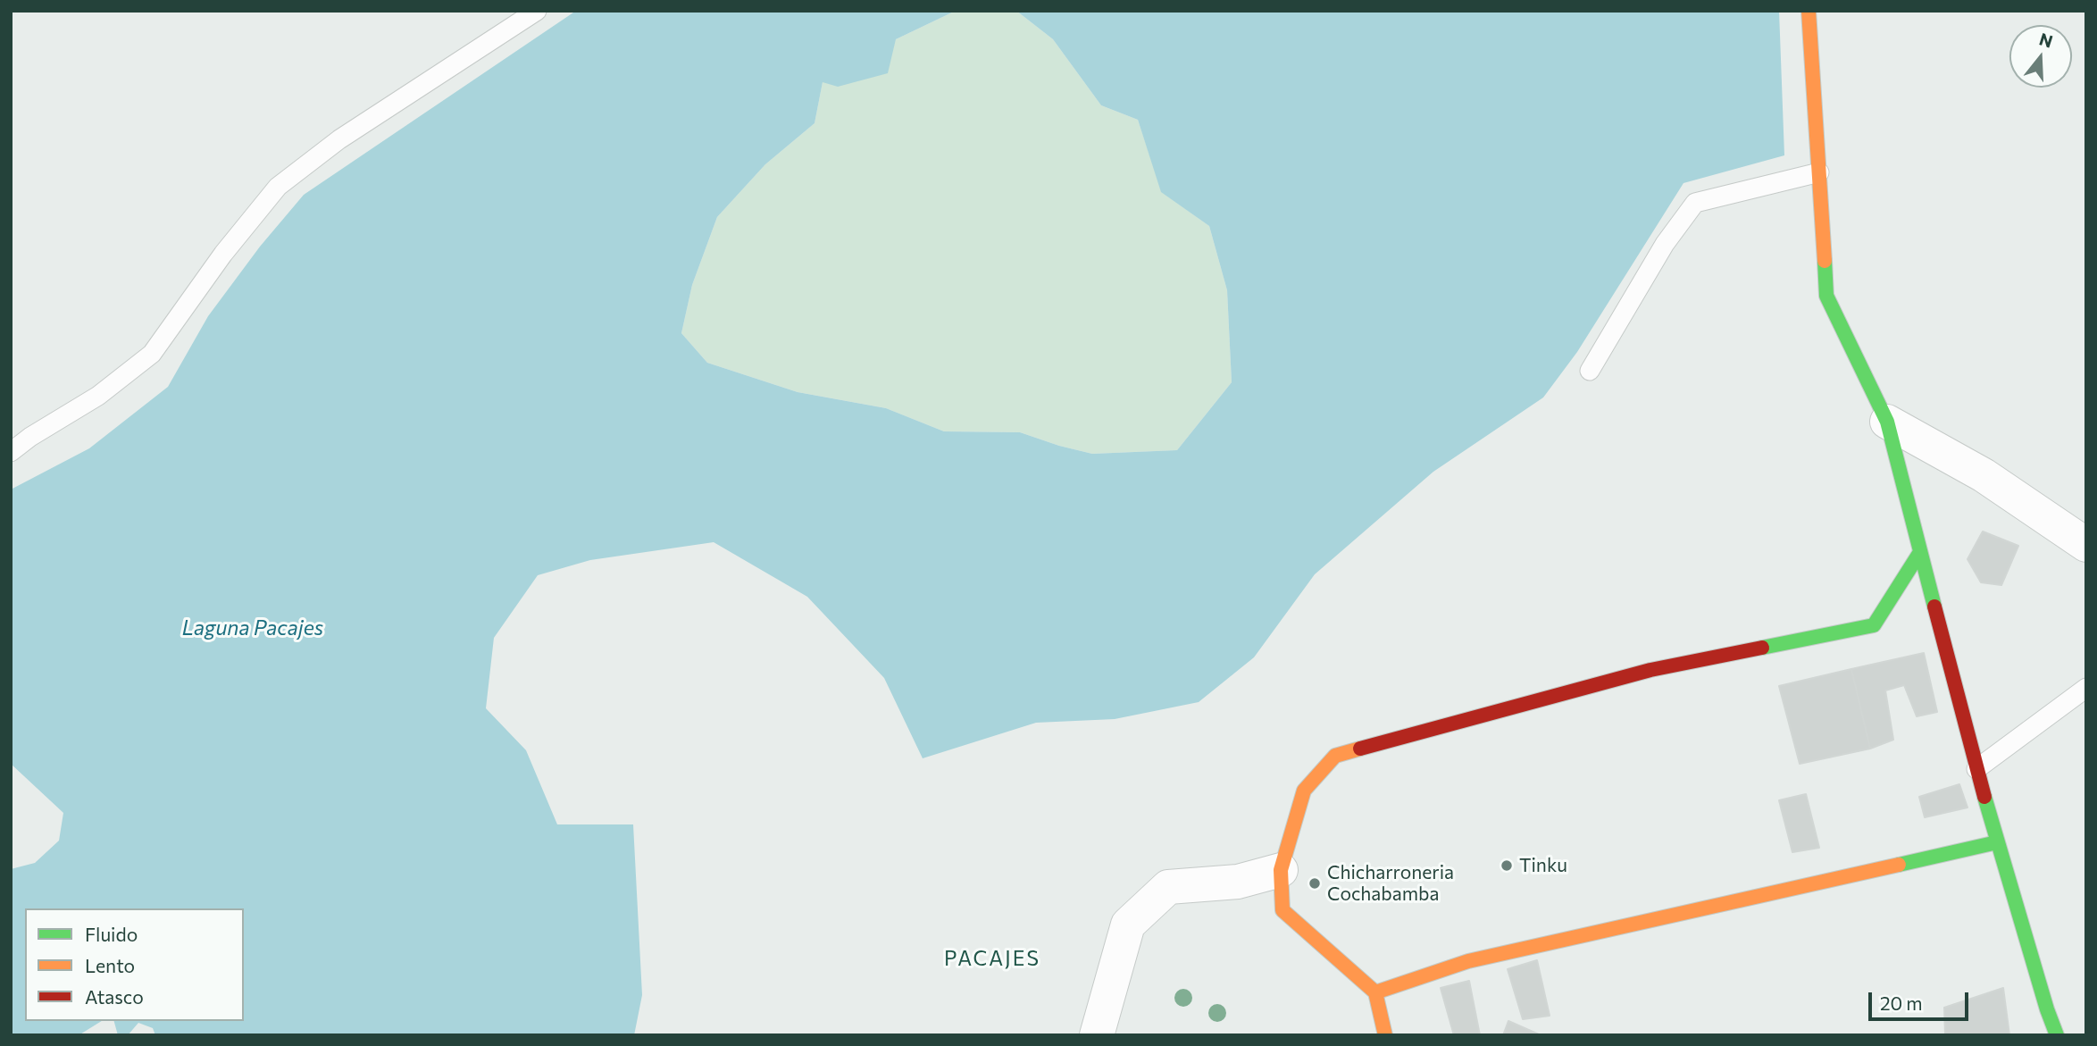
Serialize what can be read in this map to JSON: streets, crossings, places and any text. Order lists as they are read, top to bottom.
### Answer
{
  "districts": ["PACAJES"],
  "water": ["Laguna Pacajes"],
  "places": ["Tinku", "Chicharroneria Cochabamba"],
  "legend": ["Fluido", "Lento", "Atasco"],
  "scale_bar": "20 m",
  "north": "top"
}
